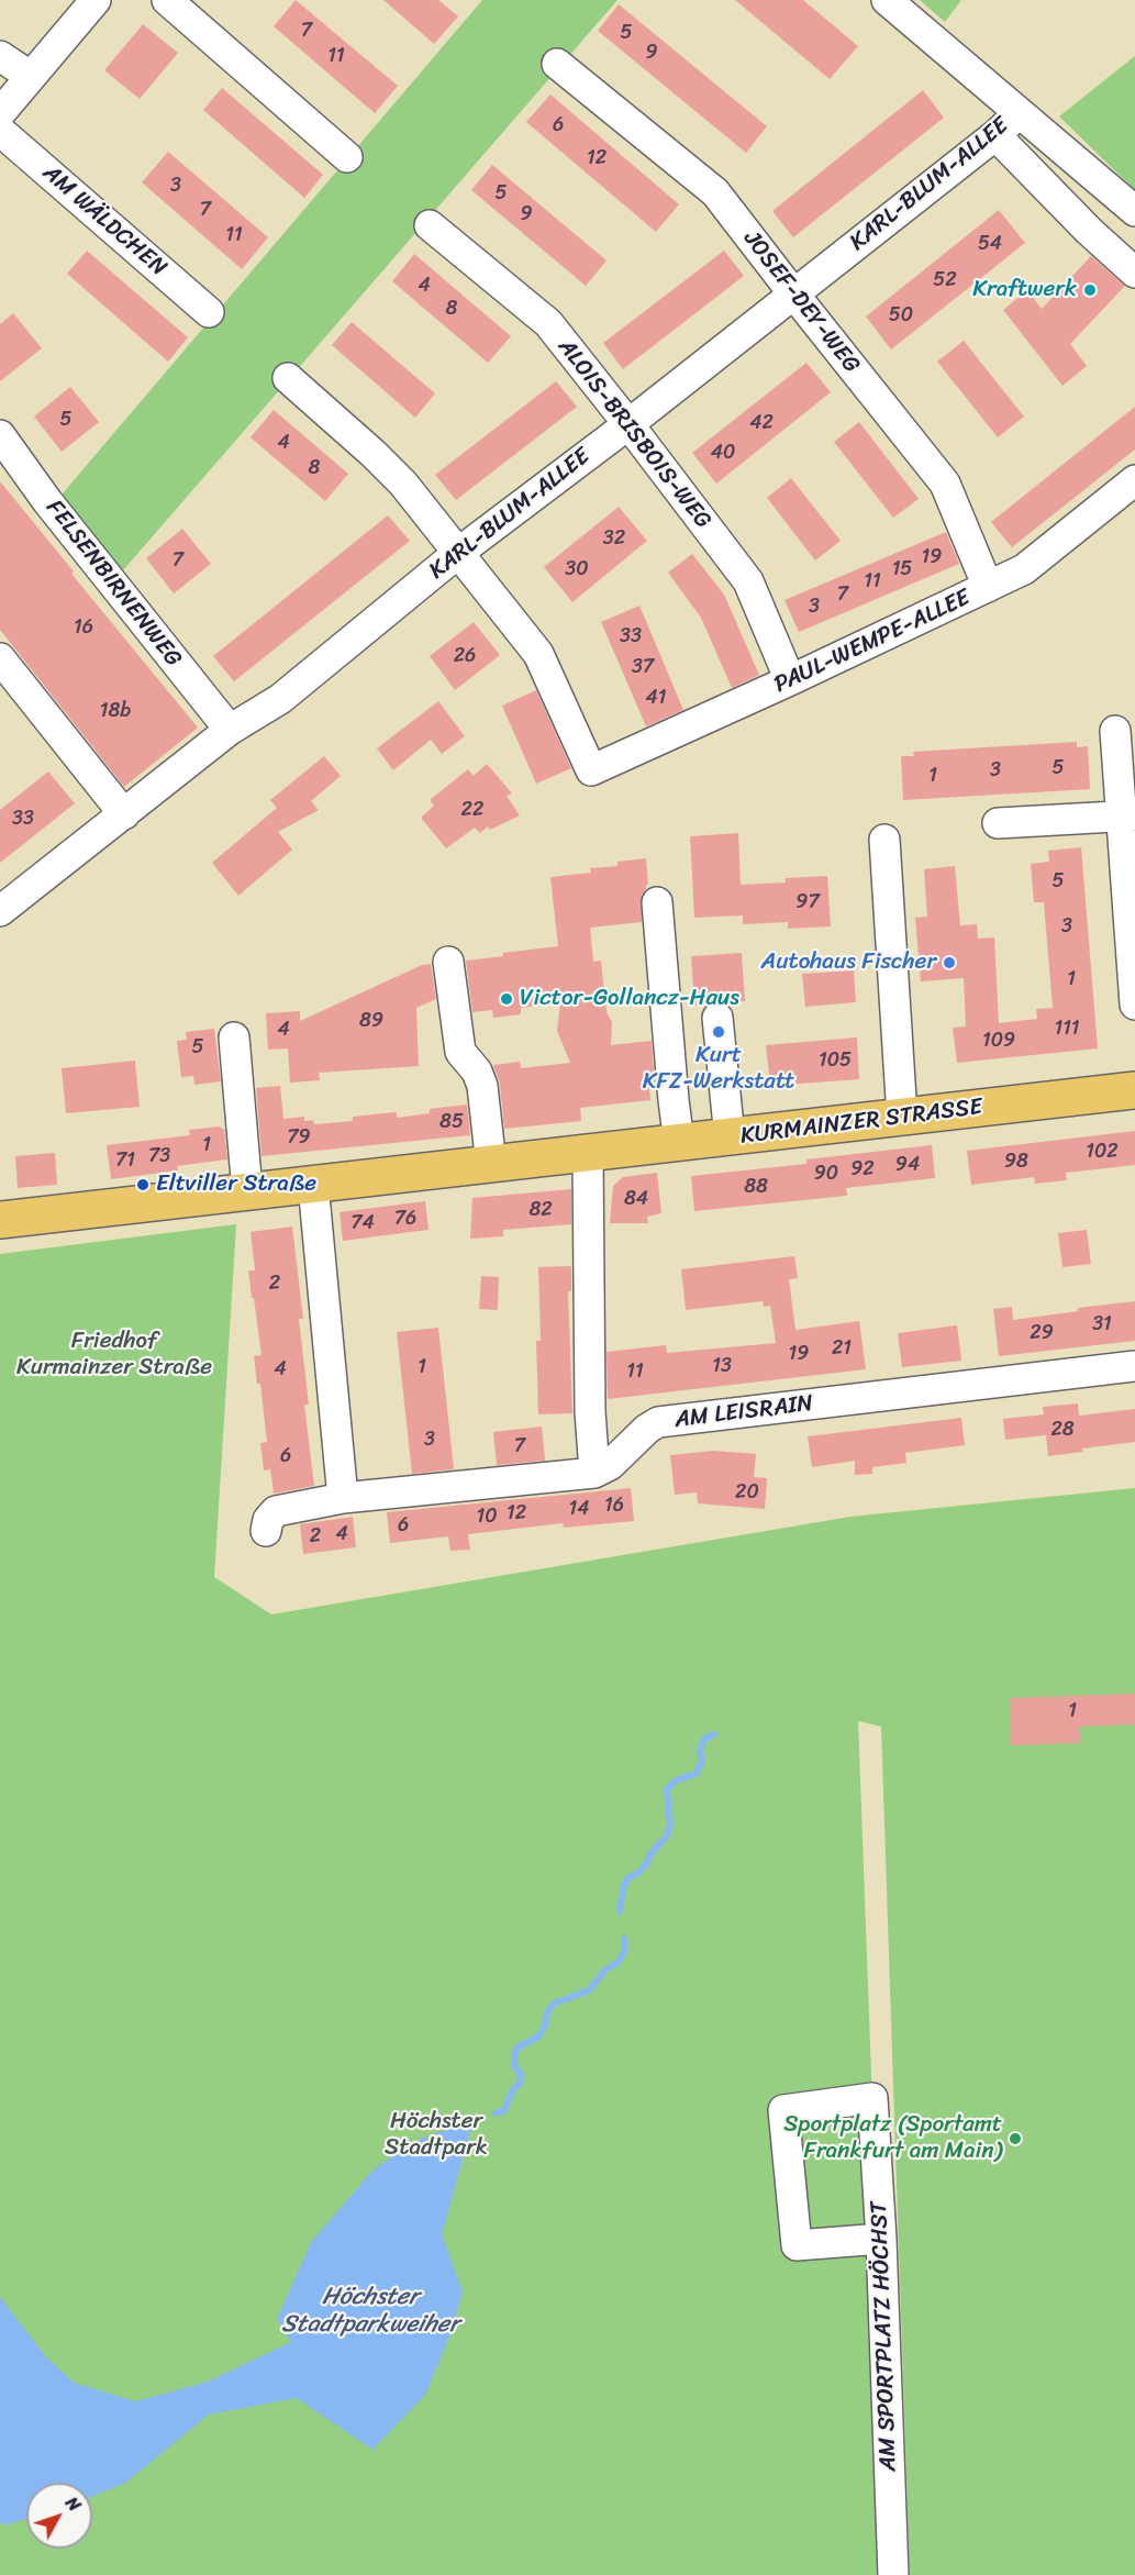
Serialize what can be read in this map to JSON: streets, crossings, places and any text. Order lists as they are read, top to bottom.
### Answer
{
  "streets": {
    "main road": ["KURMAINZER STRASSE"],
    "street": [
      "KARL-BLUM-ALLEE",
      "AM WÄLDCHEN",
      "JOSEF-DEY-WEG",
      "ALOIS-BRISBOIS-WEG",
      "FELSENBIRNENWEG",
      "PAUL-WEMPE-ALLEE",
      "AM LEISRAIN",
      "AM SPORTPLATZ HÖCHST"
    ]
  },
  "crossings": [
    ["KARL-BLUM-ALLEE", "JOSEF-DEY-WEG"],
    ["KARL-BLUM-ALLEE", "ALOIS-BRISBOIS-WEG"],
    ["KARL-BLUM-ALLEE", "FELSENBIRNENWEG"],
    ["KARL-BLUM-ALLEE", "PAUL-WEMPE-ALLEE"],
    ["JOSEF-DEY-WEG", "PAUL-WEMPE-ALLEE"],
    ["ALOIS-BRISBOIS-WEG", "PAUL-WEMPE-ALLEE"]
  ],
  "water": ["Höchster Stadtparkweiher"],
  "parks": ["Friedhof Kurmainzer Straße", "Höchster Stadtpark"],
  "places": [
    "Kraftwerk",
    "Autohaus Fischer",
    "Victor-Gollancz-Haus",
    "Kurt KFZ-Werkstatt",
    "Eltviller Straße",
    "Sportplatz (Sportamt Frankfurt am Main)"
  ],
  "house_numbers": [
    "7",
    "5",
    "9",
    "11",
    "6",
    "12",
    "3",
    "5",
    "7",
    "9",
    "11",
    "54",
    "52",
    "4",
    "8",
    "50",
    "5",
    "42",
    "4",
    "40",
    "8",
    "32",
    "19",
    "7",
    "30",
    "15",
    "11",
    "7",
    "3",
    "16",
    "33",
    "26",
    "37",
    "41",
    "18b",
    "5",
    "3",
    "1",
    "22",
    "33",
    "5",
    "97",
    "3",
    "1",
    "89",
    "111",
    "4",
    "109",
    "5",
    "105",
    "85",
    "79",
    "1",
    "102",
    "73",
    "71",
    "98",
    "94",
    "92",
    "90",
    "88",
    "84",
    "82",
    "76",
    "74",
    "2",
    "31",
    "29",
    "21",
    "19",
    "13",
    "1",
    "4",
    "11",
    "28",
    "3",
    "7",
    "6",
    "20",
    "16",
    "14",
    "12",
    "10",
    "6",
    "4",
    "2",
    "1"
  ],
  "north": "top right"
}
